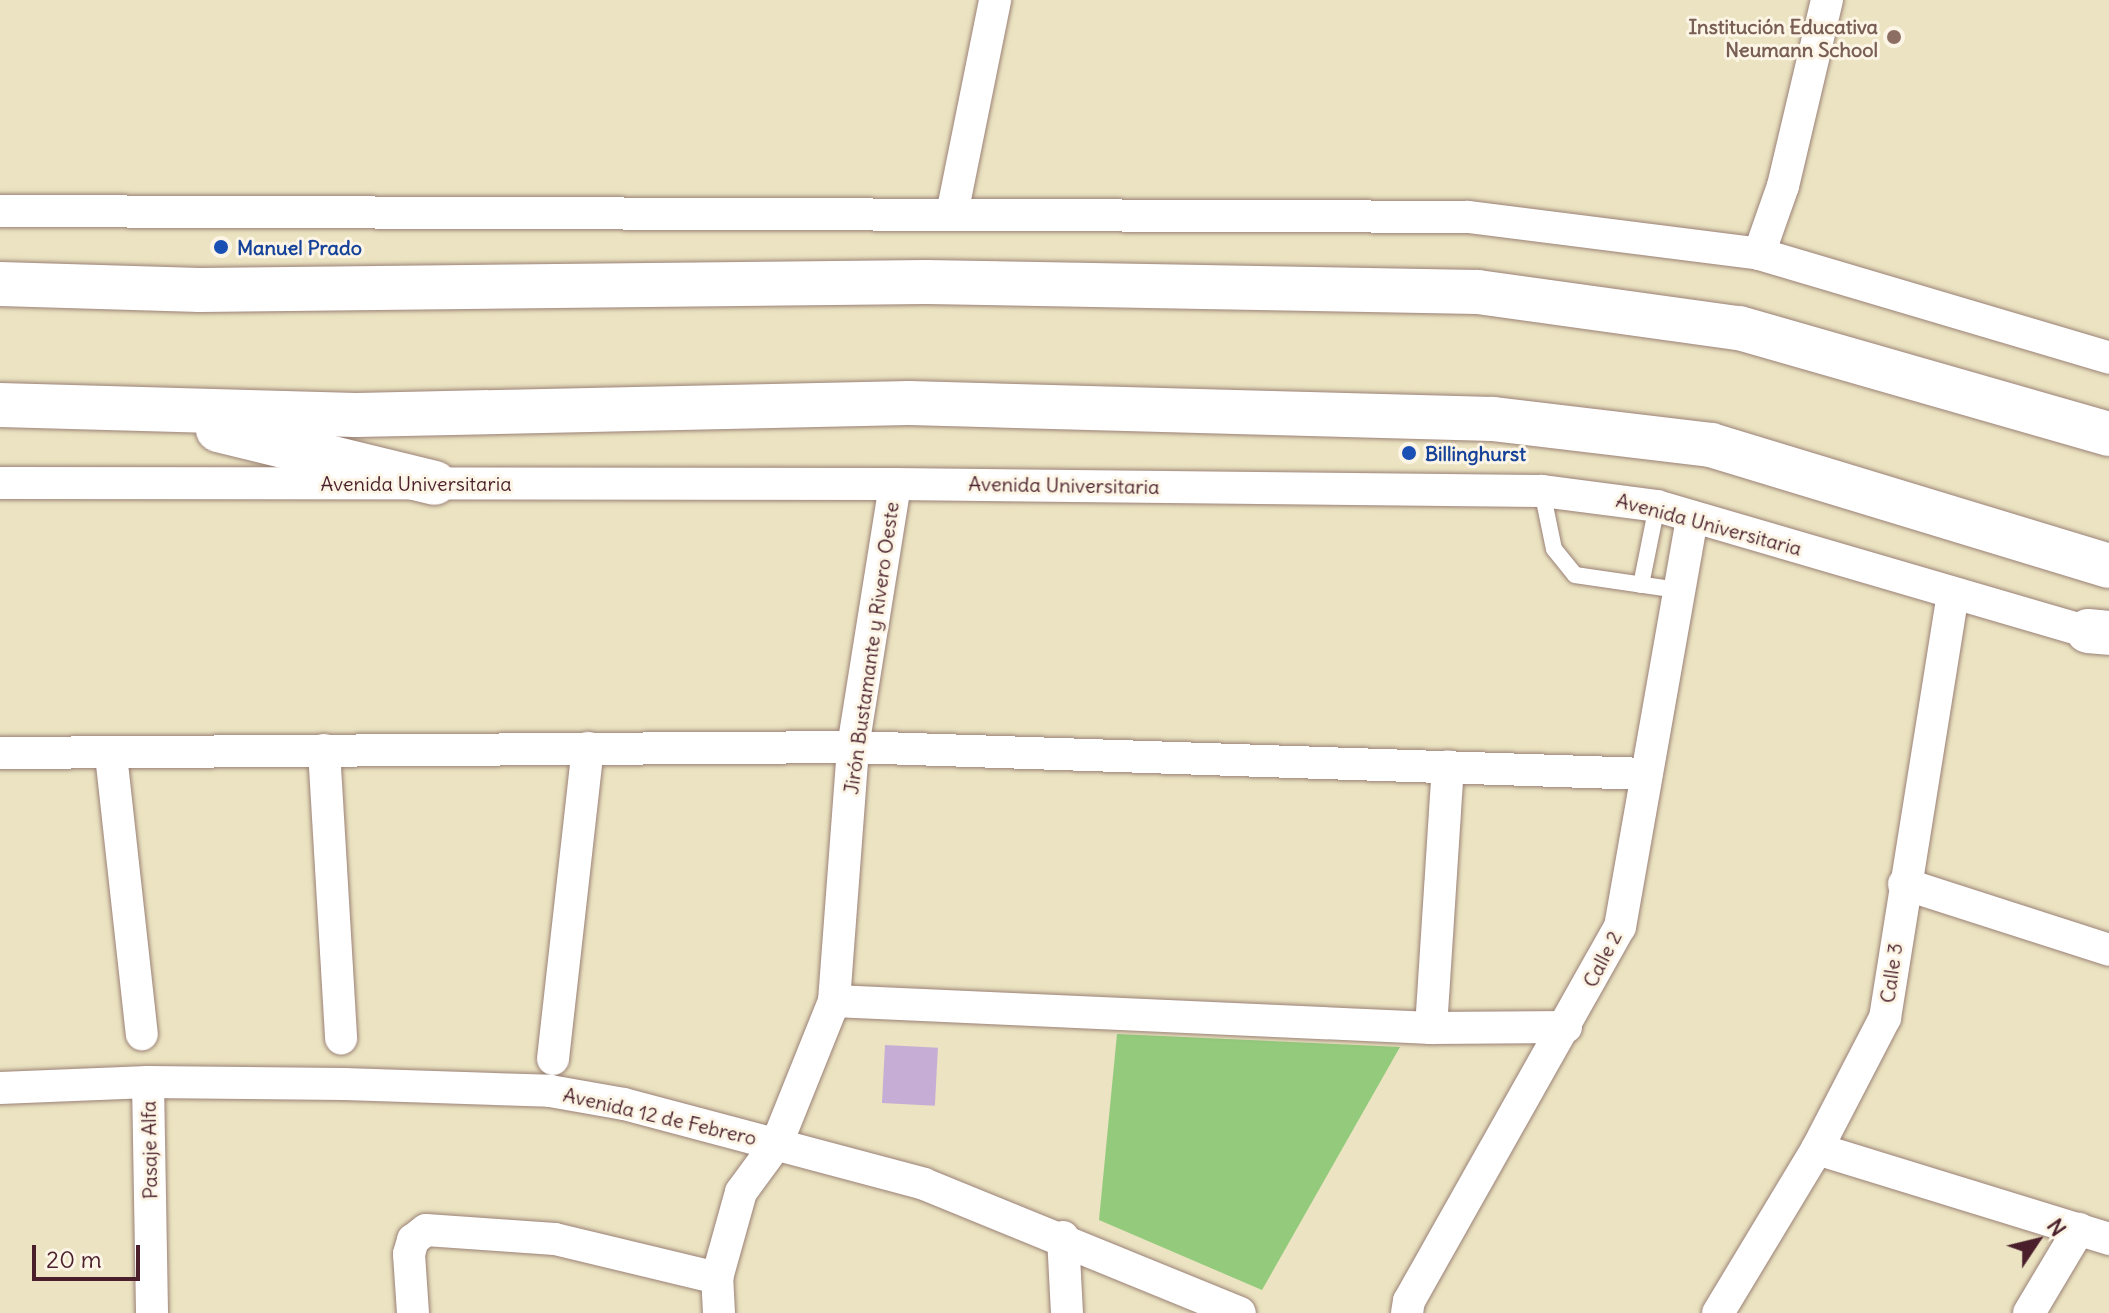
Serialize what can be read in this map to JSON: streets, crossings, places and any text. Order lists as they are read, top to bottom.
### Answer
{
  "streets": {
    "street": [
      "Avenida Universitaria",
      "Jirón Bustamante y Rivero Oeste",
      "Calle 2",
      "Calle 3",
      "Avenida 12 de Febrero",
      "Pasaje Alfa"
    ]
  },
  "crossings": [
    ["Avenida Universitaria", "Jirón Bustamante y Rivero Oeste"],
    ["Avenida Universitaria", "Calle 2"],
    ["Avenida Universitaria", "Calle 3"],
    ["Jirón Bustamante y Rivero Oeste", "Avenida 12 de Febrero"],
    ["Avenida 12 de Febrero", "Pasaje Alfa"]
  ],
  "places": ["Institución Educativa Neumann School", "Manuel Prado", "Billinghurst"],
  "scale_bar": "20 m",
  "north": "top right"
}
